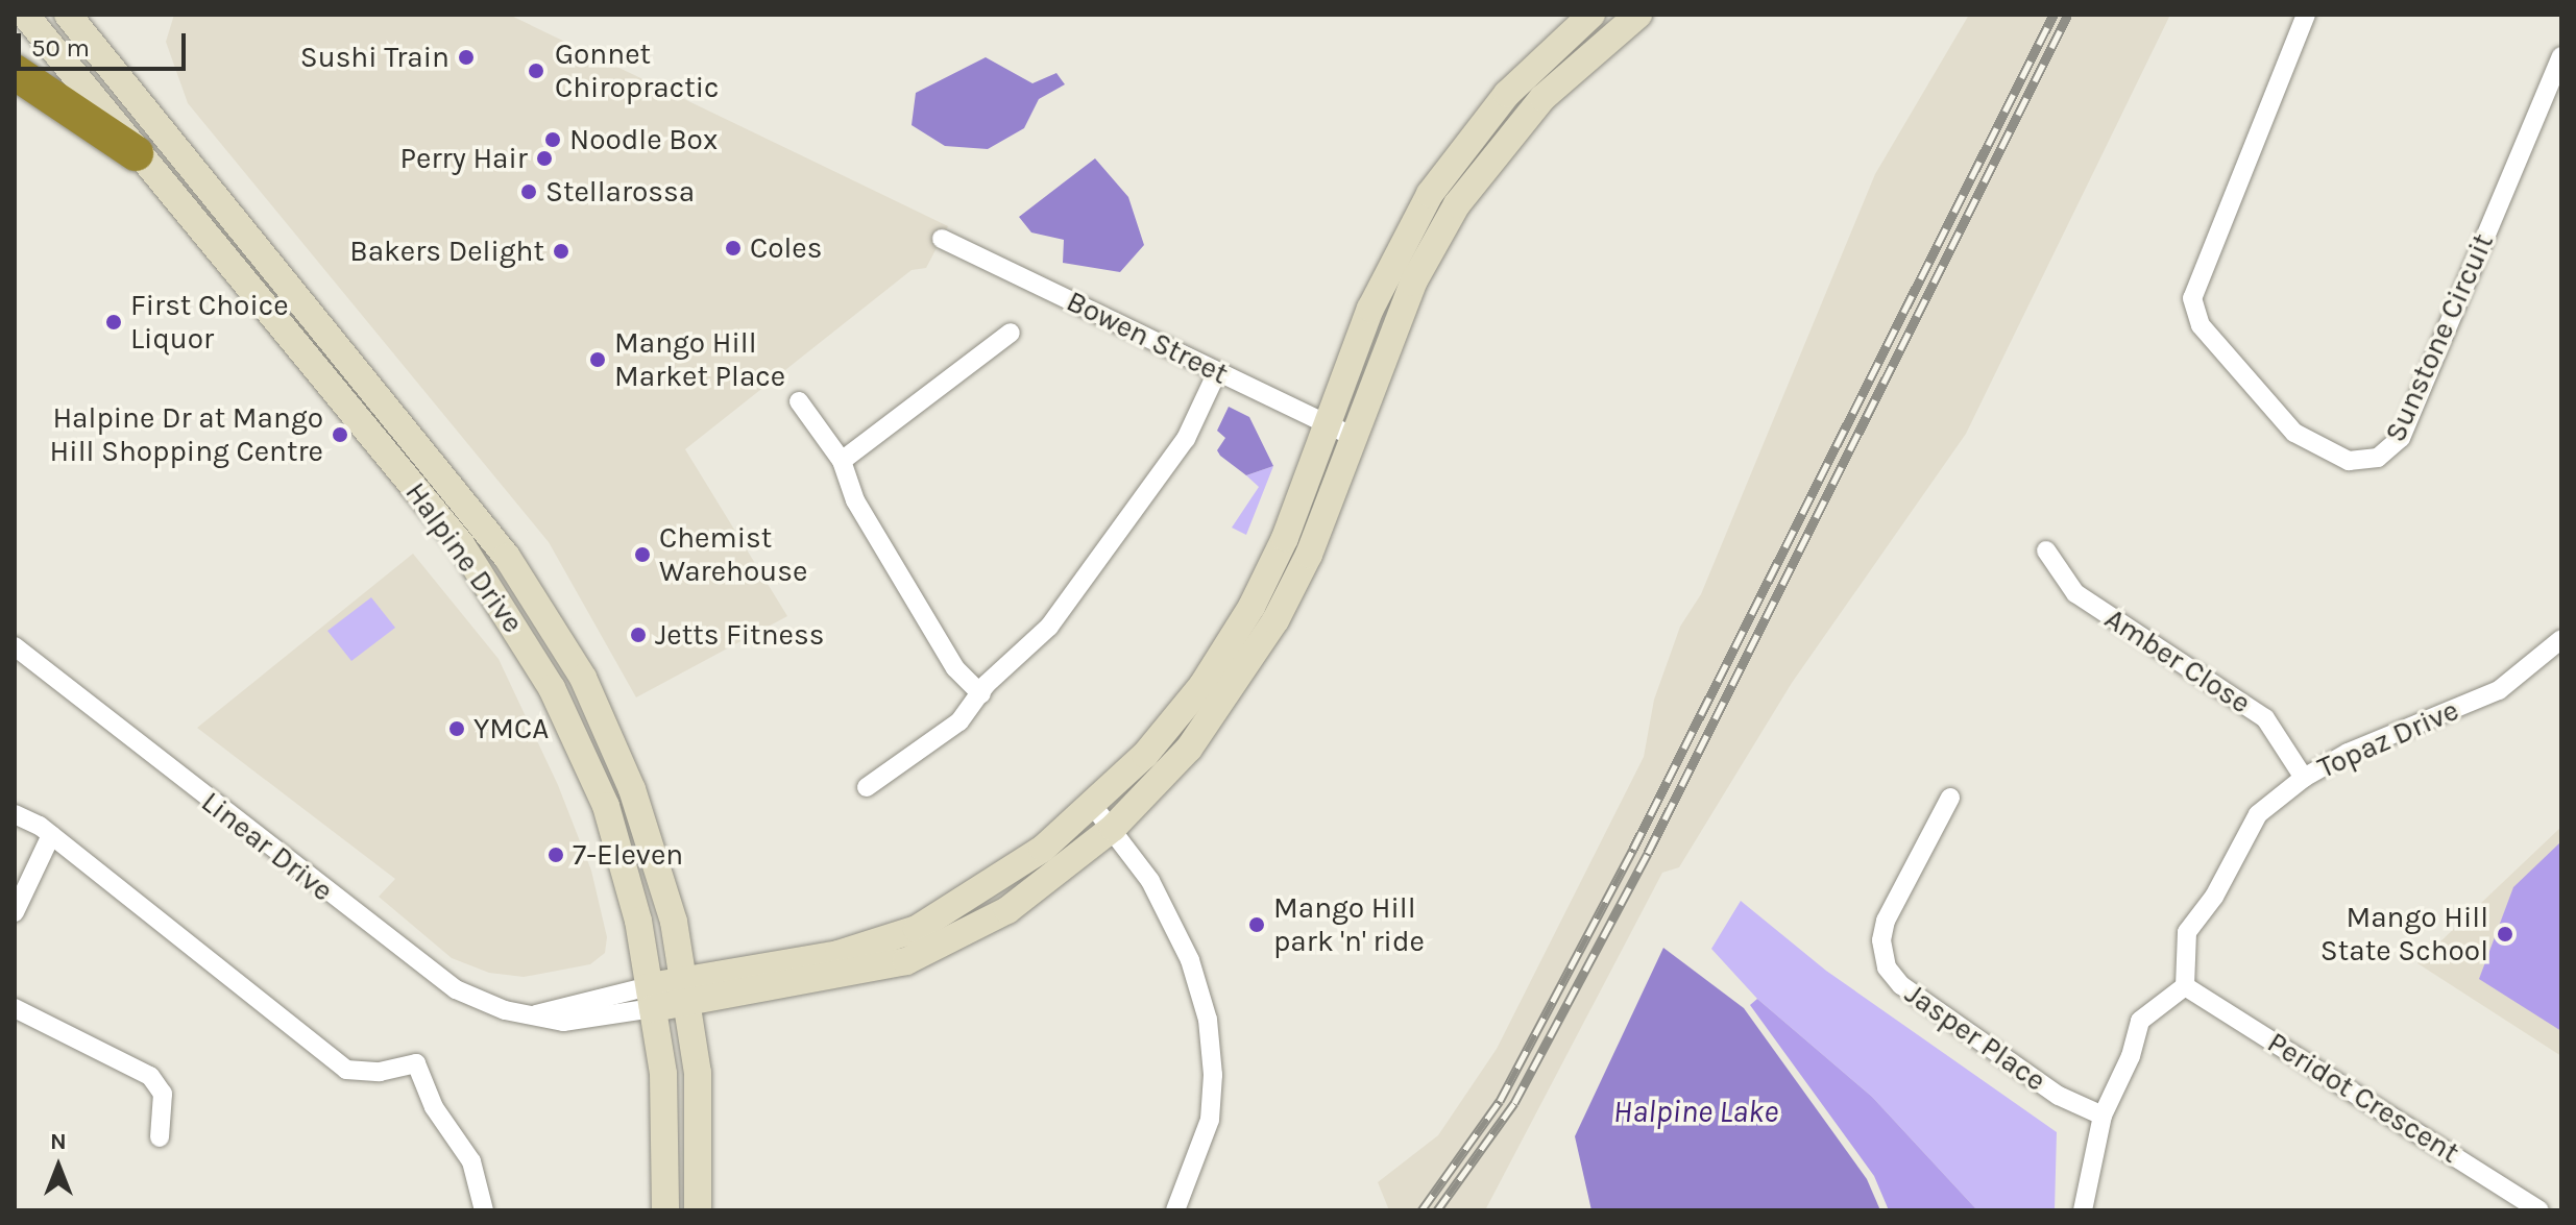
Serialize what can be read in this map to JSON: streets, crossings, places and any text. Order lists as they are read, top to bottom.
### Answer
{
  "streets": {
    "street": [
      "Bowen Street",
      "Sunstone Circuit",
      "Halpine Drive",
      "Amber Close",
      "Topaz Drive",
      "Linear Drive",
      "Jasper Place",
      "Peridot Crescent"
    ]
  },
  "crossings": [
    ["Halpine Drive", "Linear Drive"],
    ["Amber Close", "Topaz Drive"],
    ["Topaz Drive", "Peridot Crescent"]
  ],
  "water": ["Halpine Lake"],
  "places": [
    "Sushi Train",
    "Gonnet Chiropractic",
    "Noodle Box",
    "Perry Hair",
    "Stellarossa",
    "Coles",
    "Bakers Delight",
    "First Choice Liquor",
    "Mango Hill Market Place",
    "Halpine Dr at Mango Hill Shopping Centre",
    "Chemist Warehouse",
    "Jetts Fitness",
    "YMCA",
    "7-Eleven",
    "Mango Hill park 'n' ride",
    "Mango Hill State School"
  ],
  "scale_bar": "50 m",
  "north": "top"
}
